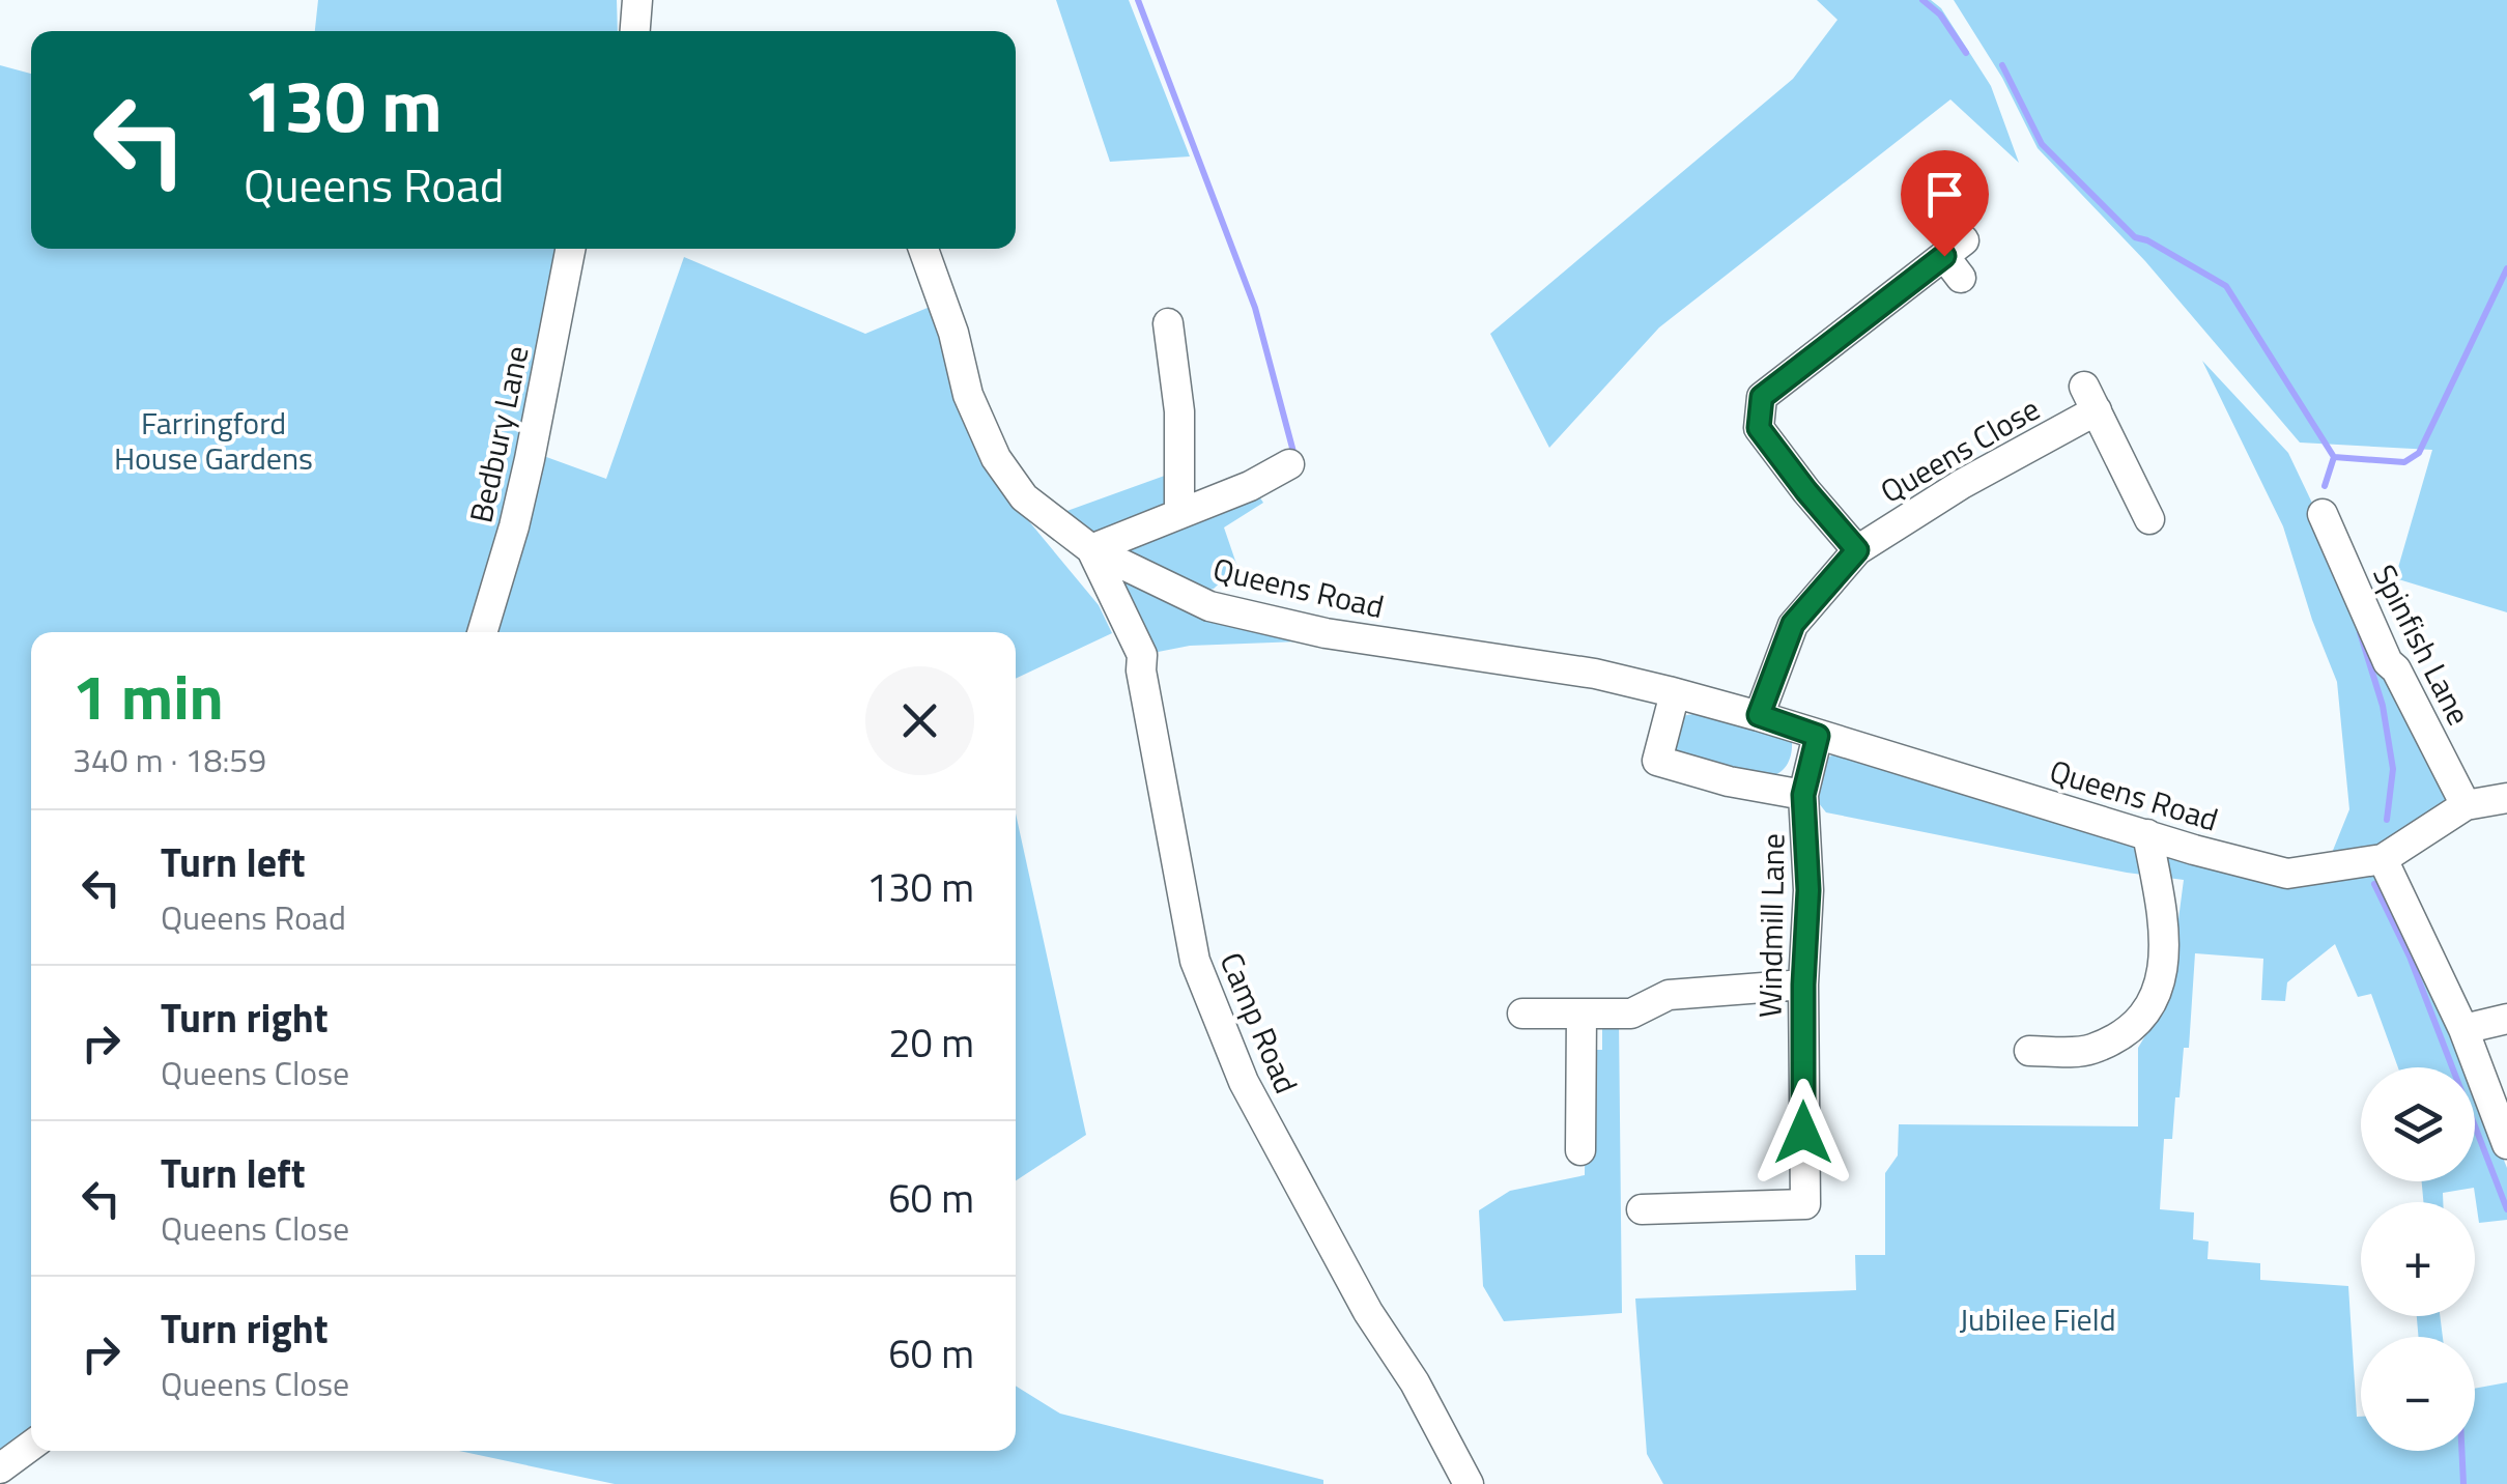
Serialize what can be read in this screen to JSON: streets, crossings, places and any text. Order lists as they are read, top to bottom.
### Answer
{
  "streets": {
    "street": [
      "Bedbury Lane",
      "Queens Close",
      "Queens Road",
      "Spinfish Lane",
      "Windmill Lane",
      "Camp Road"
    ]
  },
  "crossings": [
    ["Queens Close", "Queens Road"],
    ["Queens Road", "Spinfish Lane"],
    ["Queens Road", "Windmill Lane"],
    ["Queens Road", "Camp Road"]
  ],
  "parks": ["Farringford House Gardens", "Jubilee Field"],
  "page": {
    "turn": ["130 m", "Queens Road"],
    "heading": ["1 min", "340 m · 18:59"],
    "list": [
      {
        "name": "Turn left",
        "note": "Queens Road",
        "value": "130 m"
      },
      {
        "name": "Turn right",
        "note": "Queens Close",
        "value": "20 m"
      },
      {
        "name": "Turn left",
        "note": "Queens Close",
        "value": "60 m"
      },
      {
        "name": "Turn right",
        "note": "Queens Close",
        "value": "60 m"
      }
    ],
    "map_buttons": ["+", "−"]
  }
}
